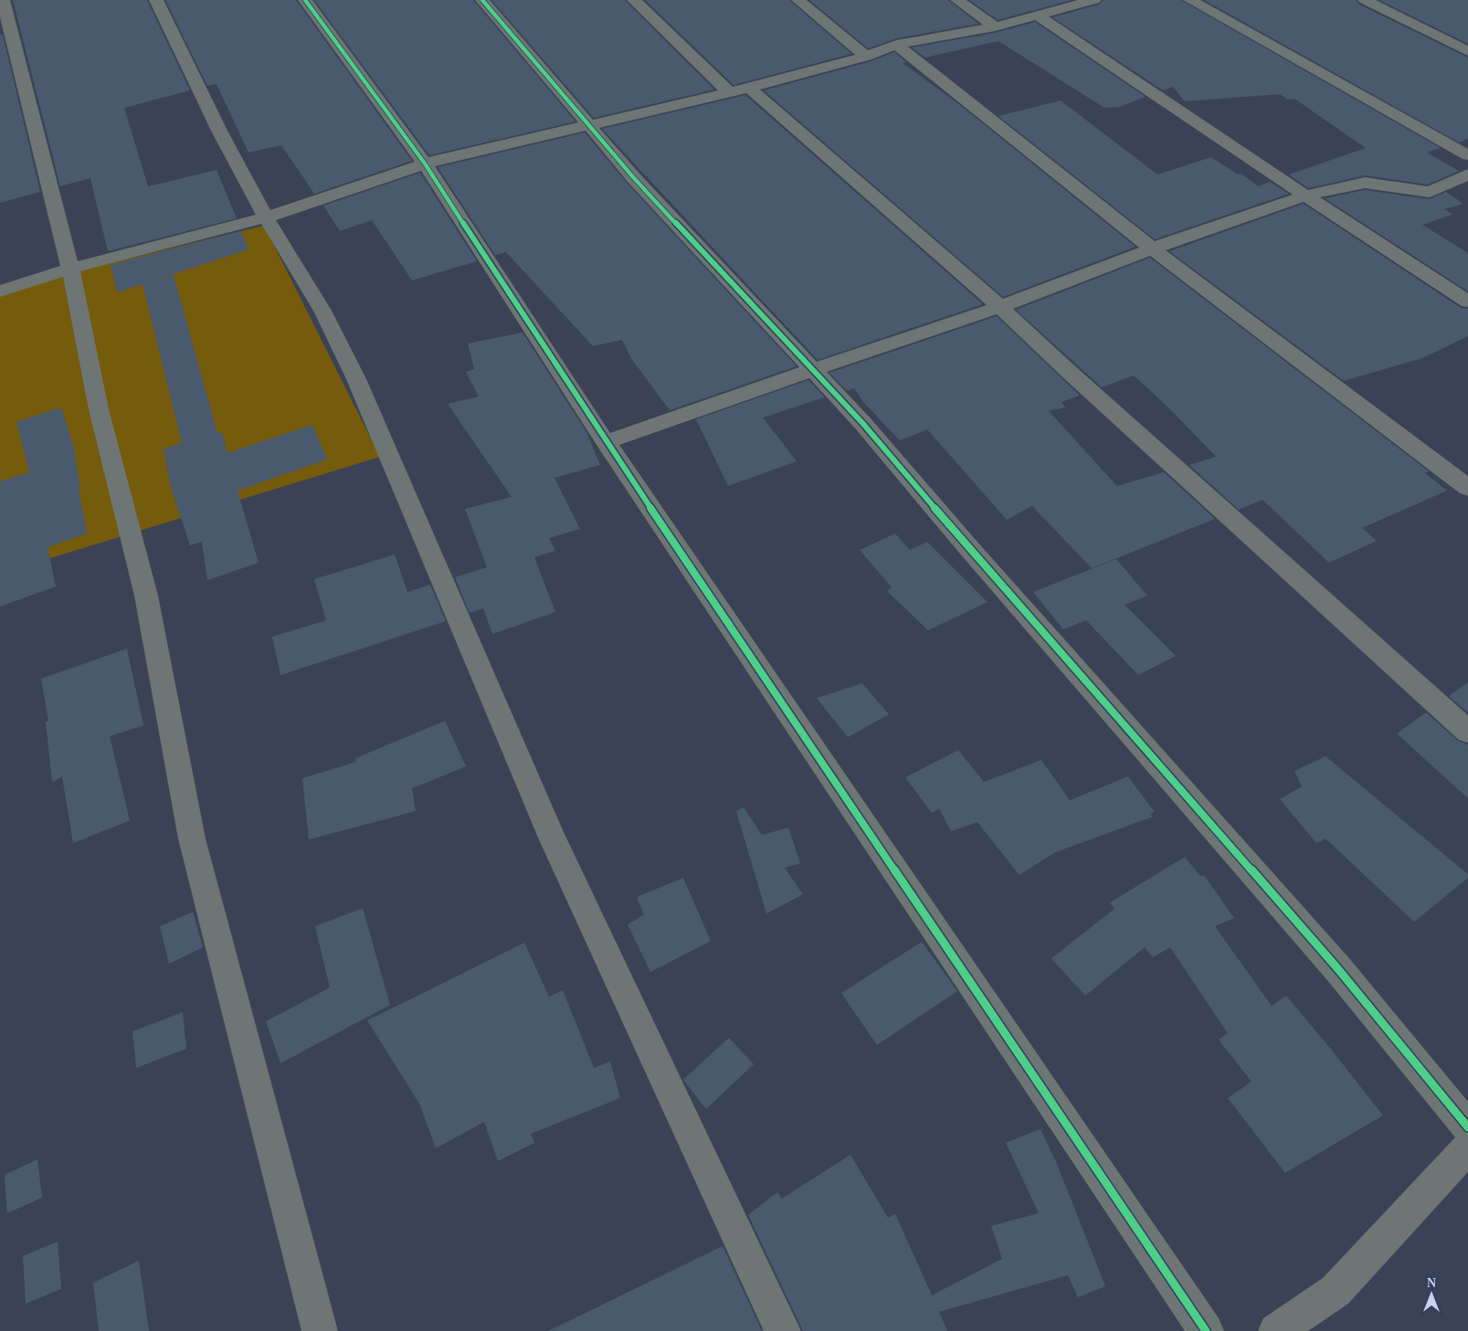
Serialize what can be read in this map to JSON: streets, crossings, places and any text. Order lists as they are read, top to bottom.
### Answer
{
  "north": "top"
}
